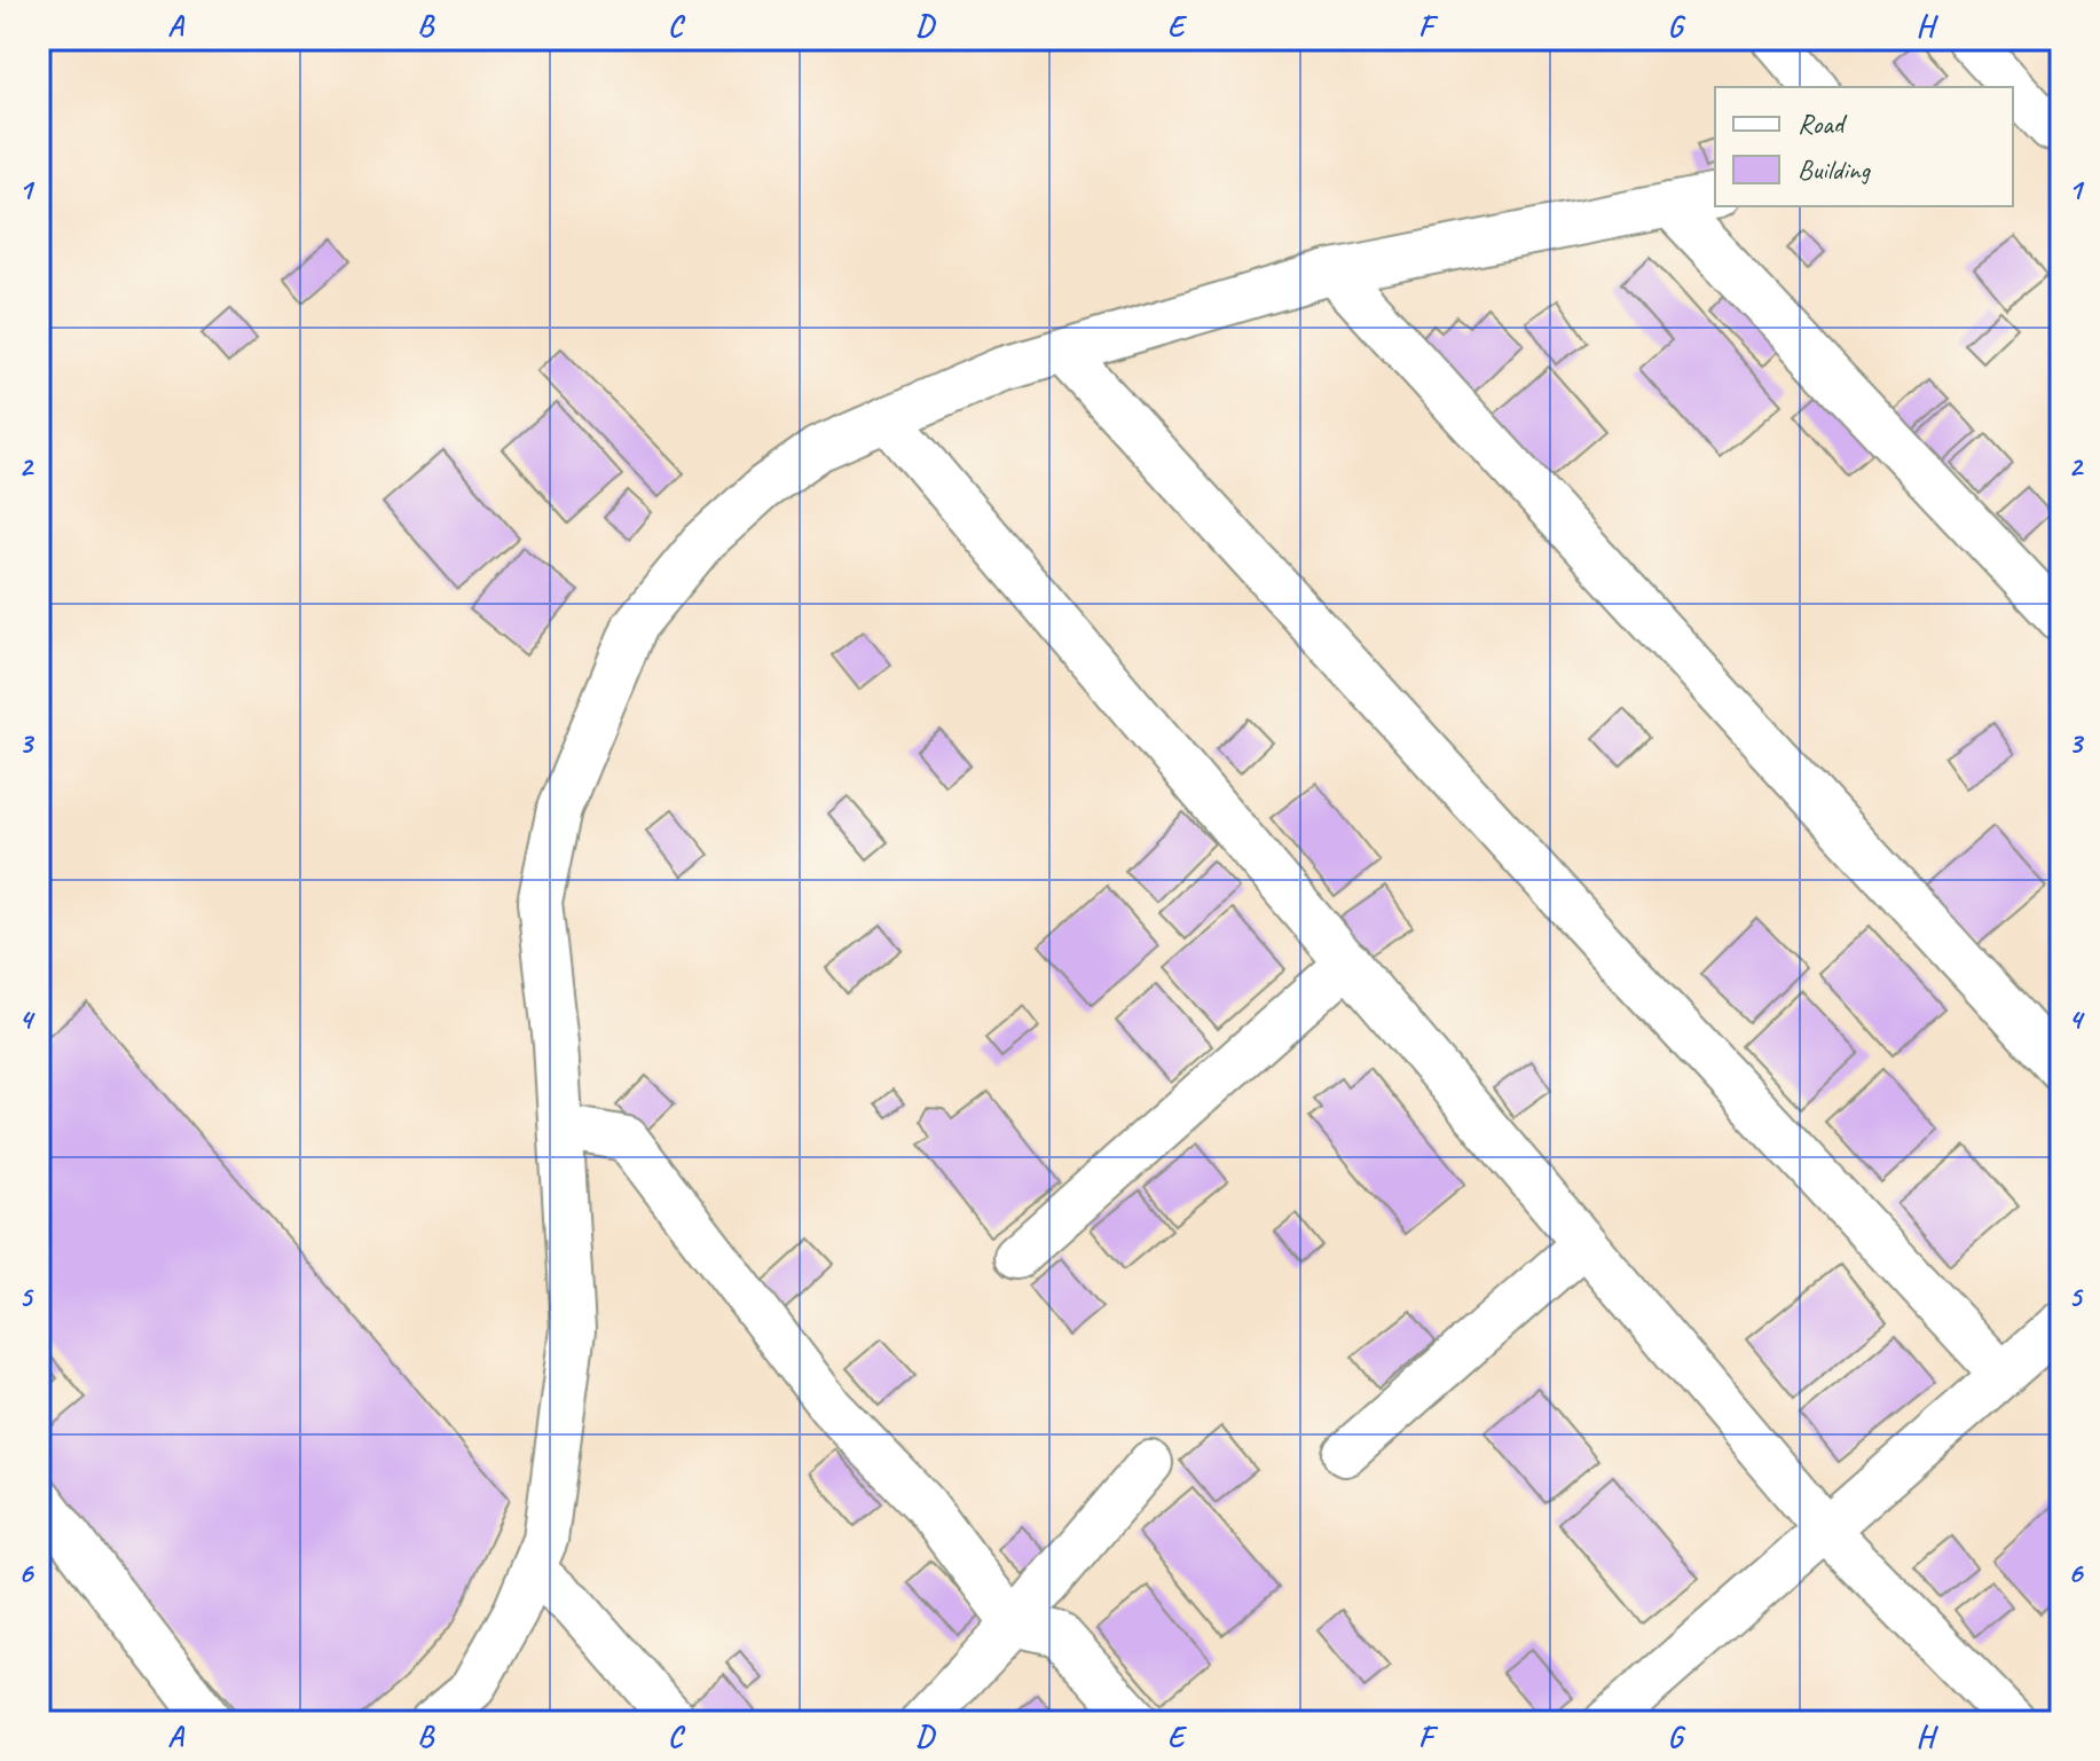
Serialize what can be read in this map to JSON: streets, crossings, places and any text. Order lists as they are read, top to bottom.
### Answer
{
  "legend": ["Road", "Building"],
  "grid": {
    "columns": [
      "A",
      "B",
      "C",
      "D",
      "E",
      "F",
      "G",
      "H"
    ],
    "rows": [
      "1",
      "2",
      "3",
      "4",
      "5",
      "6"
    ]
  }
}
